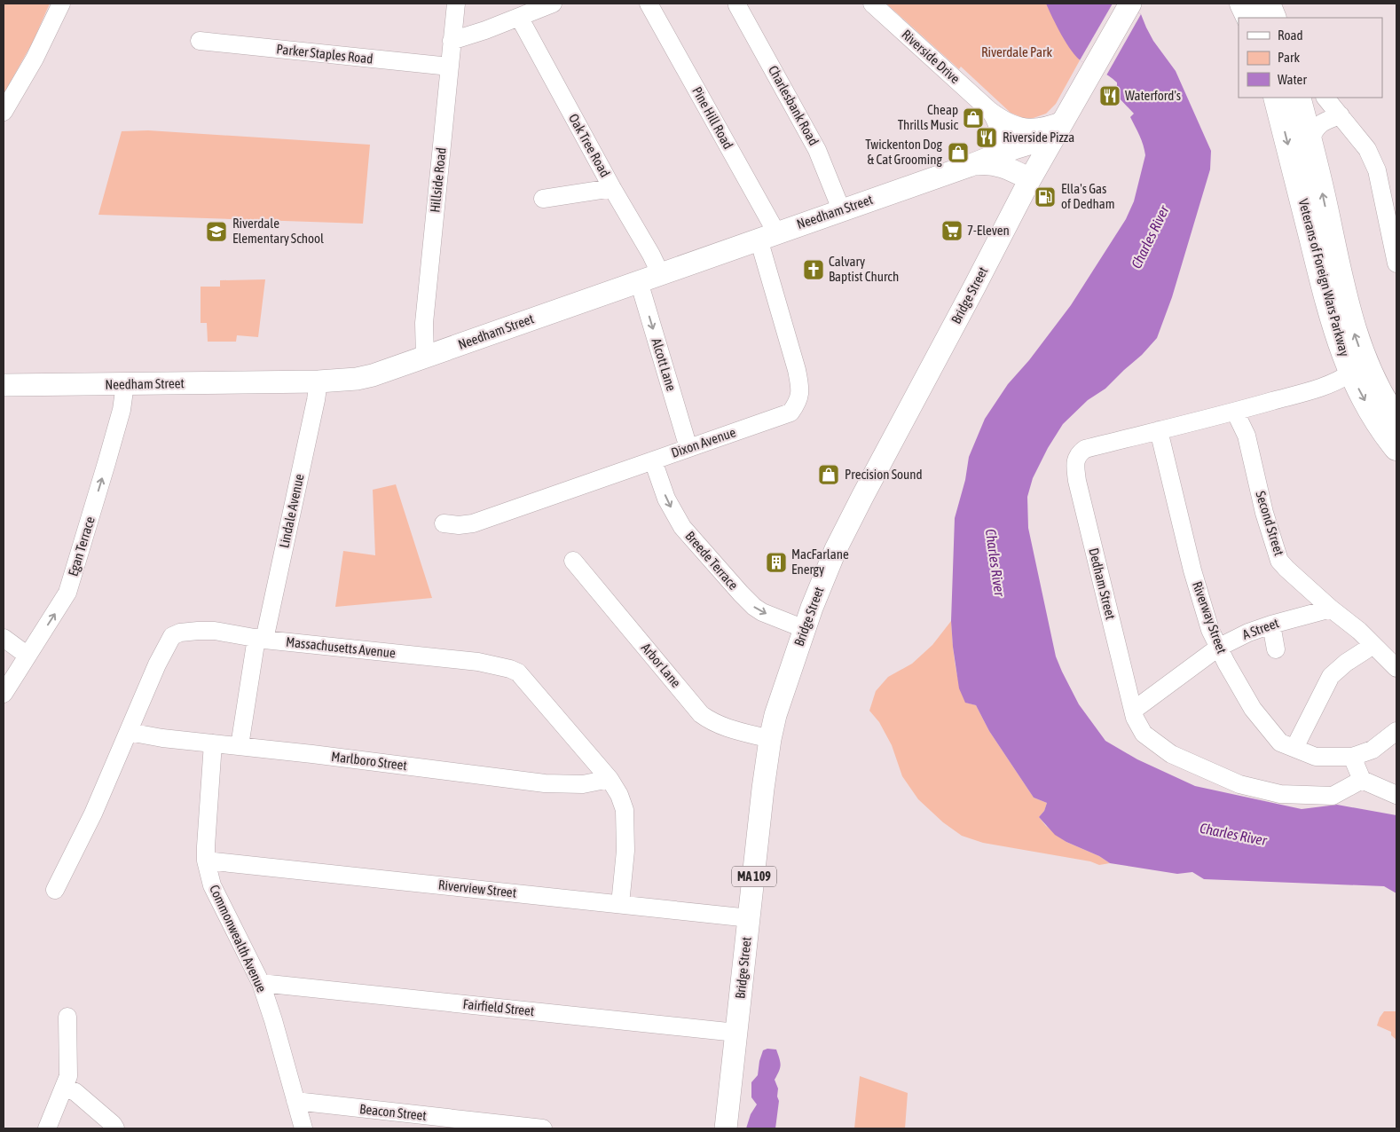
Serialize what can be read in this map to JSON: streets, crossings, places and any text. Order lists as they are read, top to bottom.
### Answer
{
  "streets": {
    "highway": ["Veterans of Foreign Wars Parkway"],
    "main road": ["Needham Street", "Bridge Street", "MA 109"],
    "street": [
      "Parker Staples Road",
      "Riverside Drive",
      "Charlesbank Road",
      "Pine Hill Road",
      "Oak Tree Road",
      "Hillside Road",
      "Alcott Lane",
      "Dixon Avenue",
      "Lindale Avenue",
      "Second Street",
      "Egan Terrace",
      "Breede Terrace",
      "Dedham Street",
      "Riverway Street",
      "A Street",
      "Massachusetts Avenue",
      "Arbor Lane",
      "Marlboro Street",
      "Riverview Street",
      "Commonwealth Avenue",
      "Fairfield Street",
      "Beacon Street"
    ]
  },
  "crossings": [
    ["Parker Staples Road", "Hillside Road"],
    ["Riverside Drive", "Needham Street"],
    ["Riverside Drive", "Bridge Street"],
    ["Charlesbank Road", "Needham Street"],
    ["Pine Hill Road", "Needham Street"],
    ["Pine Hill Road", "Dixon Avenue"],
    ["Oak Tree Road", "Needham Street"],
    ["Hillside Road", "Needham Street"],
    ["Needham Street", "Bridge Street"],
    ["Needham Street", "Alcott Lane"],
    ["Needham Street", "Dixon Avenue"],
    ["Needham Street", "Lindale Avenue"],
    ["Needham Street", "Egan Terrace"],
    ["Veterans of Foreign Wars Parkway", "Dedham Street"],
    ["Bridge Street", "Breede Terrace"],
    ["Bridge Street", "Arbor Lane"],
    ["Bridge Street", "Riverview Street"],
    ["Bridge Street", "Fairfield Street"],
    ["Alcott Lane", "Dixon Avenue"],
    ["Dixon Avenue", "Breede Terrace"],
    ["Lindale Avenue", "Massachusetts Avenue"],
    ["Lindale Avenue", "Marlboro Street"],
    ["Second Street", "Dedham Street"],
    ["Second Street", "A Street"],
    ["Dedham Street", "Riverway Street"],
    ["Dedham Street", "A Street"],
    ["Riverway Street", "A Street"],
    ["Massachusetts Avenue", "Marlboro Street"],
    ["Massachusetts Avenue", "Riverview Street"],
    ["Marlboro Street", "Commonwealth Avenue"],
    ["Riverview Street", "Commonwealth Avenue"],
    ["Commonwealth Avenue", "Fairfield Street"],
    ["Commonwealth Avenue", "Beacon Street"]
  ],
  "one_way": ["Alcott Lane", "Egan Terrace", "Breede Terrace"],
  "water": ["Charles River"],
  "parks": ["Riverdale Park"],
  "places": {
    "restaurant": ["Waterford's", "Riverside Pizza"],
    "shop": ["Cheap Thrills Music", "Twickenton Dog & Cat Grooming", "Precision Sound"],
    "fuel station": ["Ella's Gas of Dedham"],
    "supermarket": ["7-Eleven"],
    "school or university": ["Riverdale Elementary School"],
    "church": ["Calvary Baptist Church"],
    "building": ["MacFarlane Energy"]
  },
  "legend": ["Road", "Park", "Water"]
}
